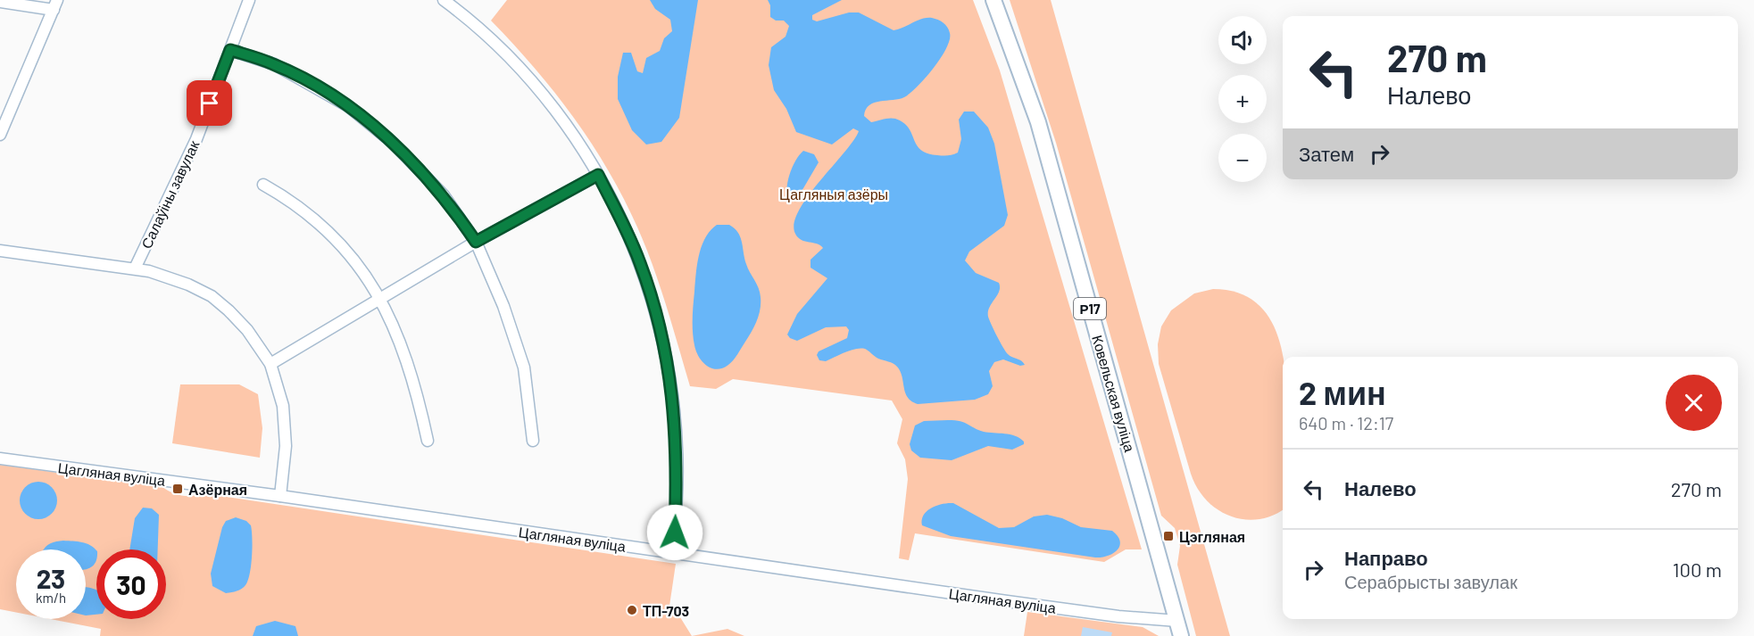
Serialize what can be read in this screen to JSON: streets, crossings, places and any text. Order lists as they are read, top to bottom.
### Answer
{
  "streets": {
    "highway": ["Р17", "Ковельская вуліца"],
    "street": ["Салаўіны завулак", "Цагляная вуліца"]
  },
  "crossings": [
    ["Ковельская вуліца", "Цагляная вуліца"]
  ],
  "parks": ["Цагляныя азёры"],
  "places": {
    "transit": ["Азёрная", "Цэгляная"],
    "other": ["ТП-703"]
  },
  "page": {
    "map_buttons": ["+", "−"],
    "turn": ["270 m", "Налево"],
    "then": "Затем",
    "heading": ["2 мин", "640 m · 12:17"],
    "list": [
      {
        "name": "Налево",
        "value": "270 m"
      },
      {
        "name": "Направо",
        "note": "Серабрысты завулак",
        "value": "100 m"
      }
    ],
    "speed": "23 km/h",
    "limit": "30"
  }
}
